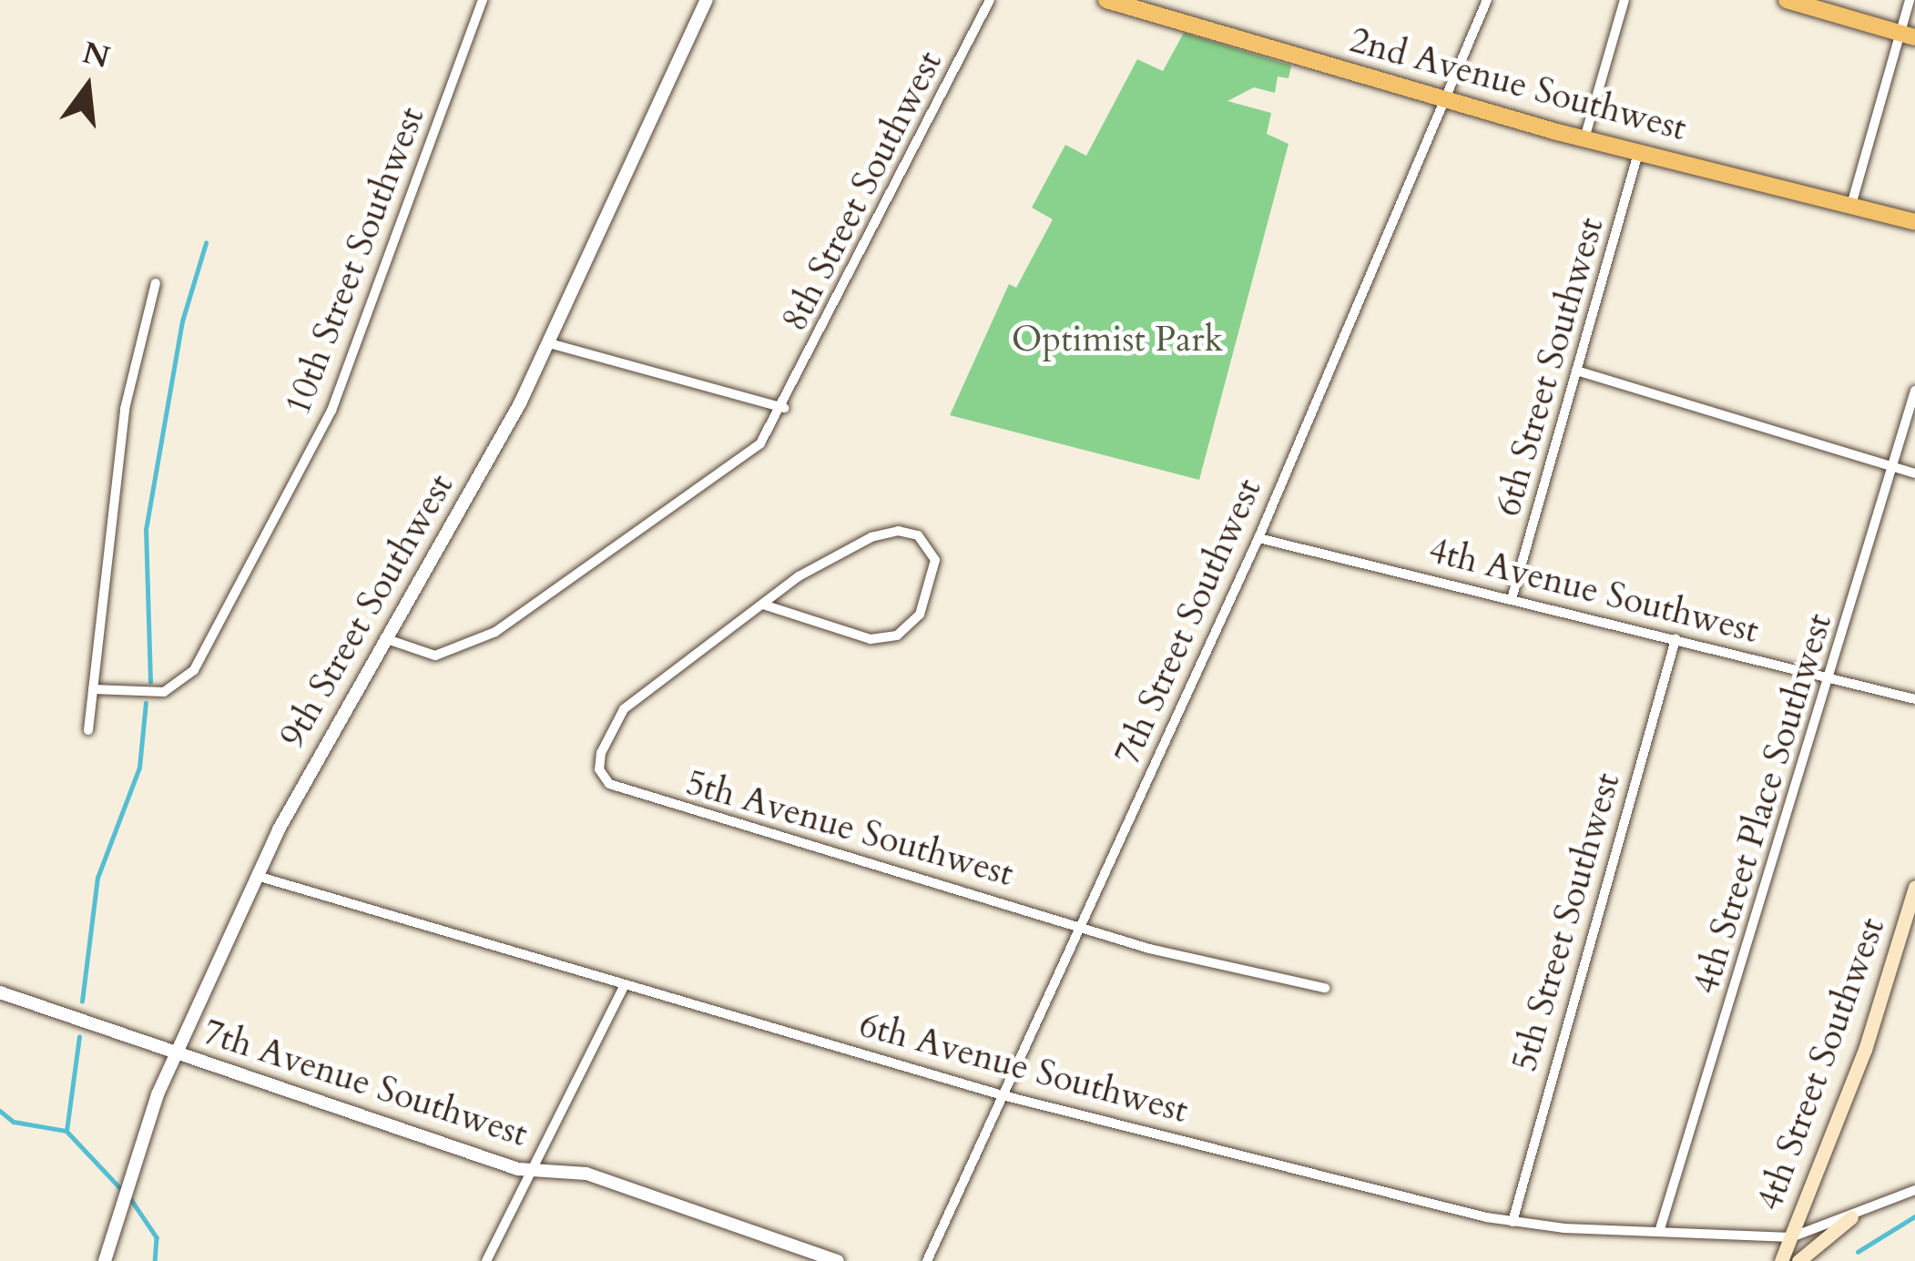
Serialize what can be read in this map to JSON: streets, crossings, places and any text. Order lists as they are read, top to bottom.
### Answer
{
  "streets": {
    "main road": ["2nd Avenue Southwest", "4th Street Southwest"],
    "street": [
      "8th Street Southwest",
      "10th Street Southwest",
      "6th Street Southwest",
      "4th Avenue Southwest",
      "9th Street Southwest",
      "7th Street Southwest",
      "4th Street Place Southwest",
      "5th Avenue Southwest",
      "5th Street Southwest",
      "6th Avenue Southwest",
      "7th Avenue Southwest"
    ]
  },
  "crossings": [
    ["2nd Avenue Southwest", "6th Street Southwest"],
    ["2nd Avenue Southwest", "7th Street Southwest"],
    ["8th Street Southwest", "9th Street Southwest"],
    ["6th Street Southwest", "4th Avenue Southwest"],
    ["4th Avenue Southwest", "7th Street Southwest"],
    ["4th Avenue Southwest", "4th Street Place Southwest"],
    ["4th Avenue Southwest", "5th Street Southwest"],
    ["9th Street Southwest", "6th Avenue Southwest"],
    ["9th Street Southwest", "7th Avenue Southwest"],
    ["7th Street Southwest", "5th Avenue Southwest"],
    ["7th Street Southwest", "6th Avenue Southwest"],
    ["4th Street Place Southwest", "6th Avenue Southwest"],
    ["5th Street Southwest", "6th Avenue Southwest"],
    ["4th Street Southwest", "6th Avenue Southwest"]
  ],
  "parks": ["Optimist Park"],
  "north": "top"
}
